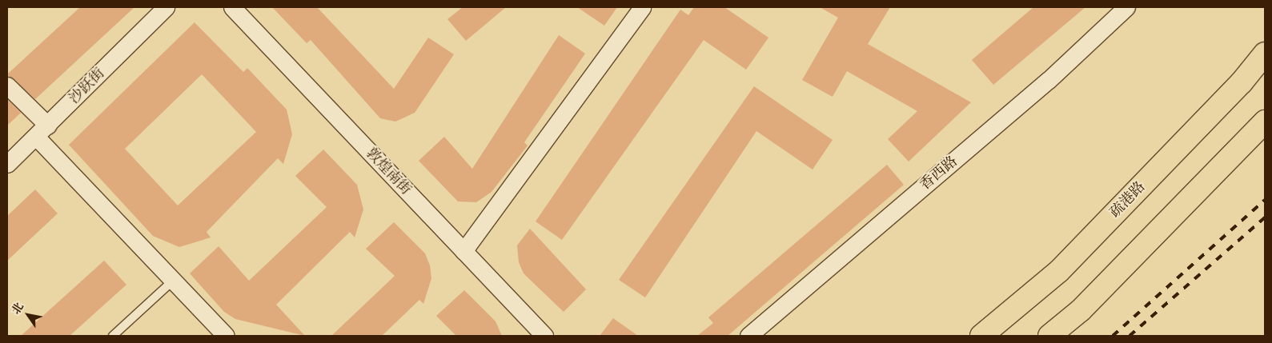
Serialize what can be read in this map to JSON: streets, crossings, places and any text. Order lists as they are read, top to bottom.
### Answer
{
  "streets": {
    "highway": ["疏港路"],
    "street": ["沙跃街", "敦煌南街", "香西路"]
  },
  "north": "top left"
}
